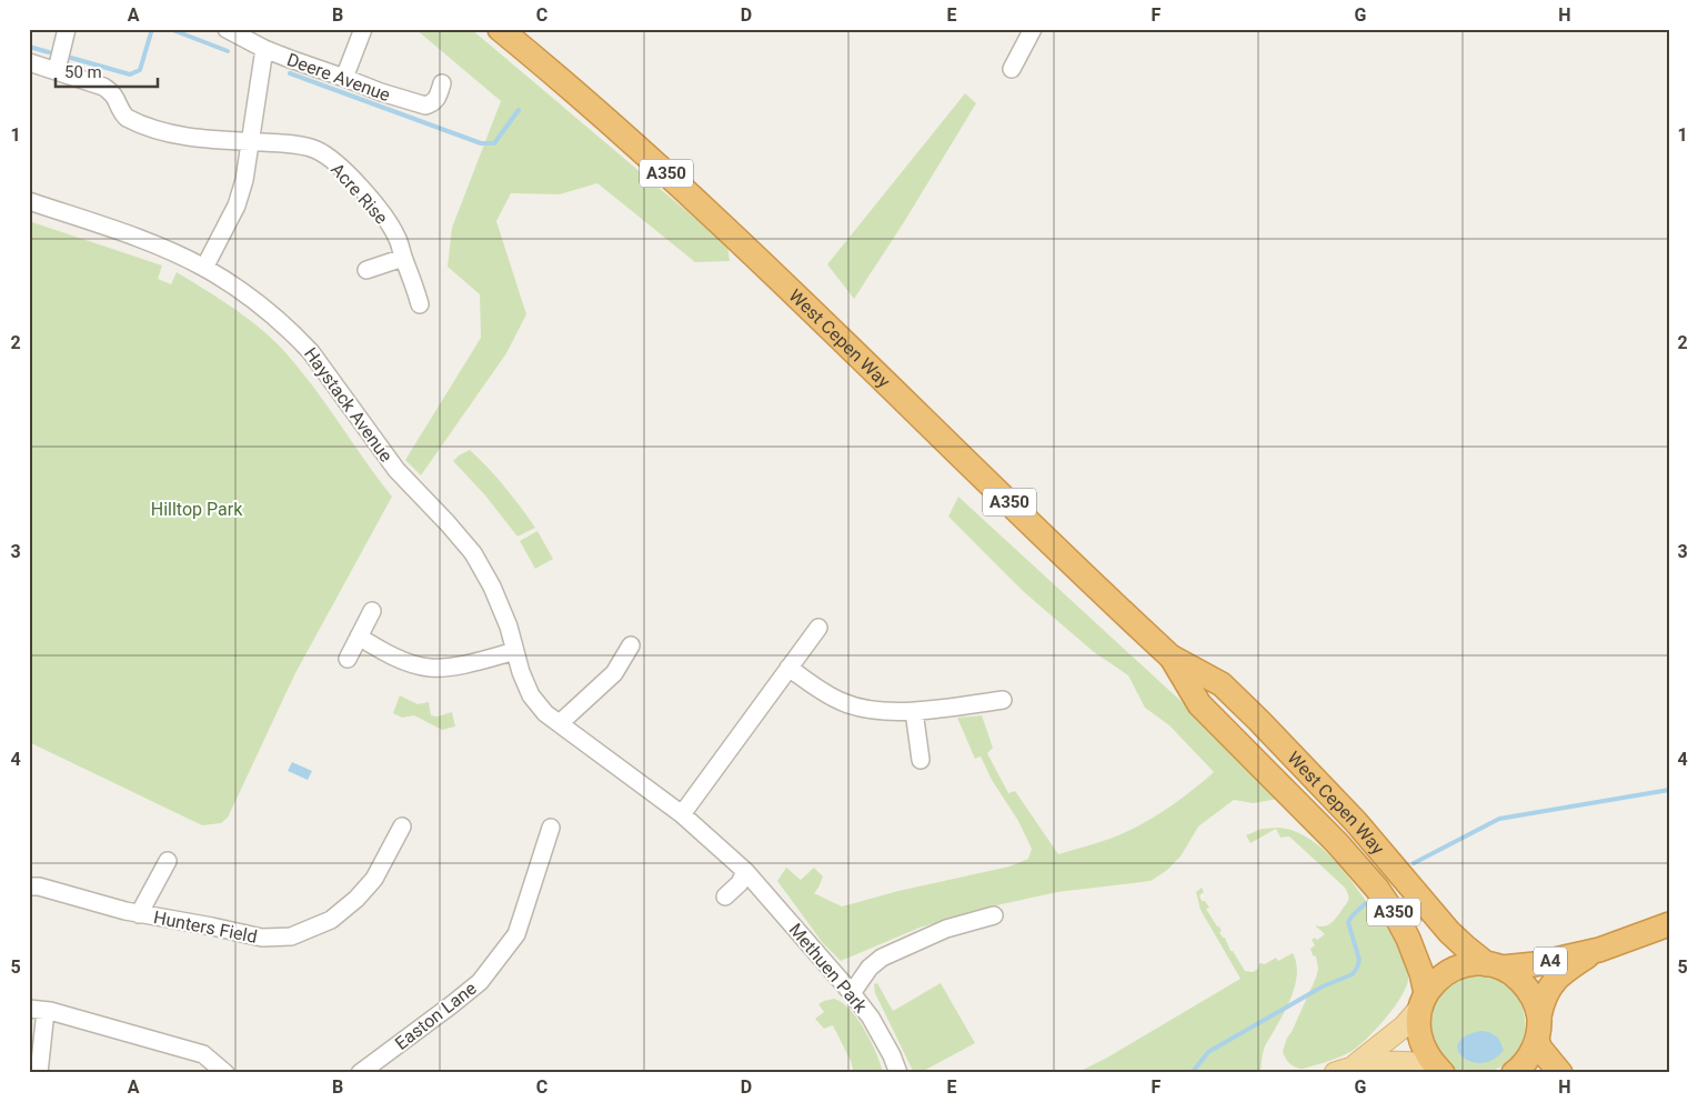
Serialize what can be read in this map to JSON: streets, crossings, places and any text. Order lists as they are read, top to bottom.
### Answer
{
  "streets": {
    "highway": ["A350", "West Cepen Way", "A4"],
    "street": [
      "Deere Avenue",
      "Acre Rise",
      "Haystack Avenue",
      "Hunters Field",
      "Methuen Park",
      "Easton Lane"
    ]
  },
  "crossings": [
    ["West Cepen Way", "A4"],
    ["Haystack Avenue", "Methuen Park"]
  ],
  "parks": ["Hilltop Park"],
  "scale_bar": "50 m",
  "grid": {
    "columns": [
      "A",
      "B",
      "C",
      "D",
      "E",
      "F",
      "G",
      "H"
    ],
    "rows": [
      "1",
      "2",
      "3",
      "4",
      "5"
    ]
  }
}
